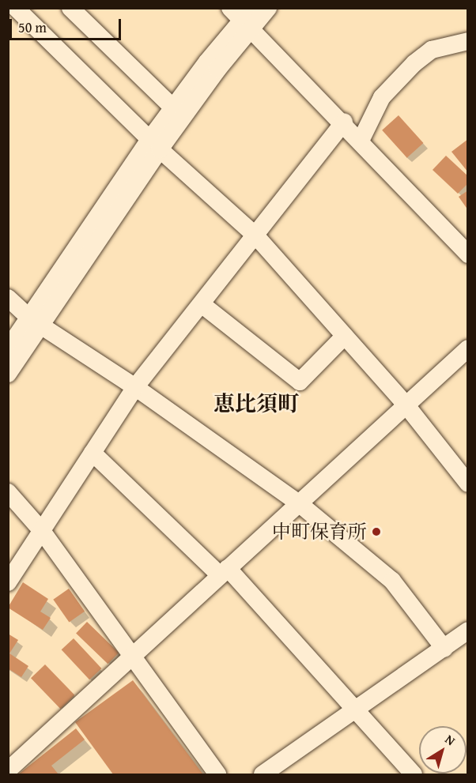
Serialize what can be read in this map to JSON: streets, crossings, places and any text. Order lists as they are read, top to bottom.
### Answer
{
  "districts": ["恵比須町"],
  "places": ["中町保育所"],
  "scale_bar": "50 m",
  "north": "top right"
}
